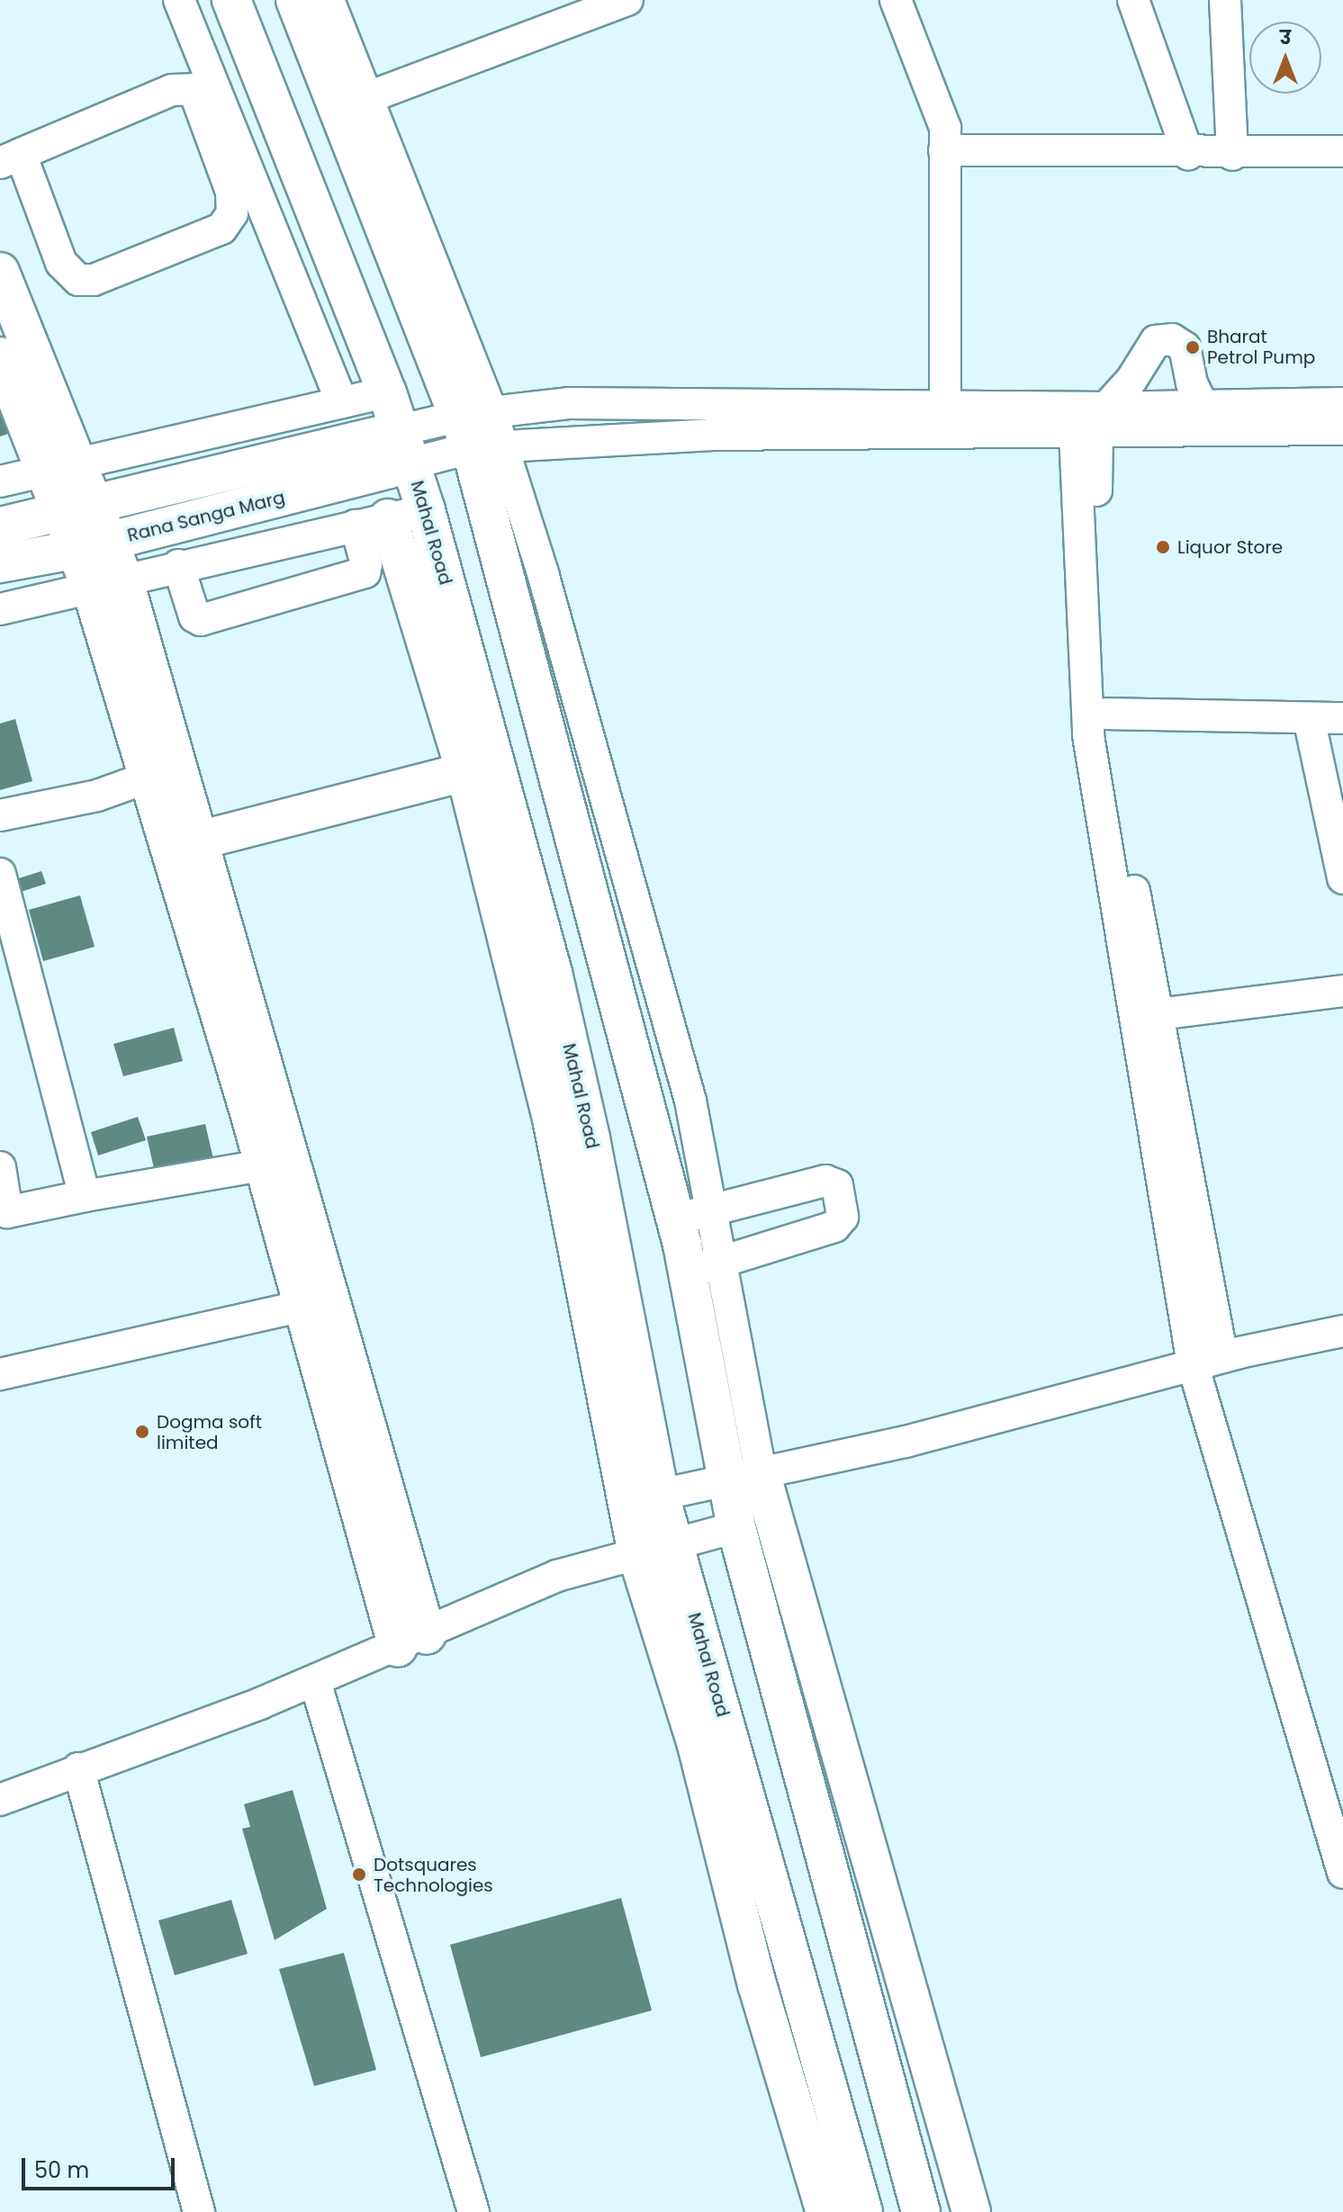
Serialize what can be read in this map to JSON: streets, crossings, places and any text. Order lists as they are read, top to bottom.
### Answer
{
  "streets": {
    "main road": ["Rana Sanga Marg", "Mahal Road"]
  },
  "crossings": [
    ["Rana Sanga Marg", "Mahal Road"]
  ],
  "places": [
    "Bharat Petrol Pump",
    "Liquor Store",
    "Dogma soft limited",
    "Dotsquares Technologies"
  ],
  "scale_bar": "50 m",
  "north": "top"
}
